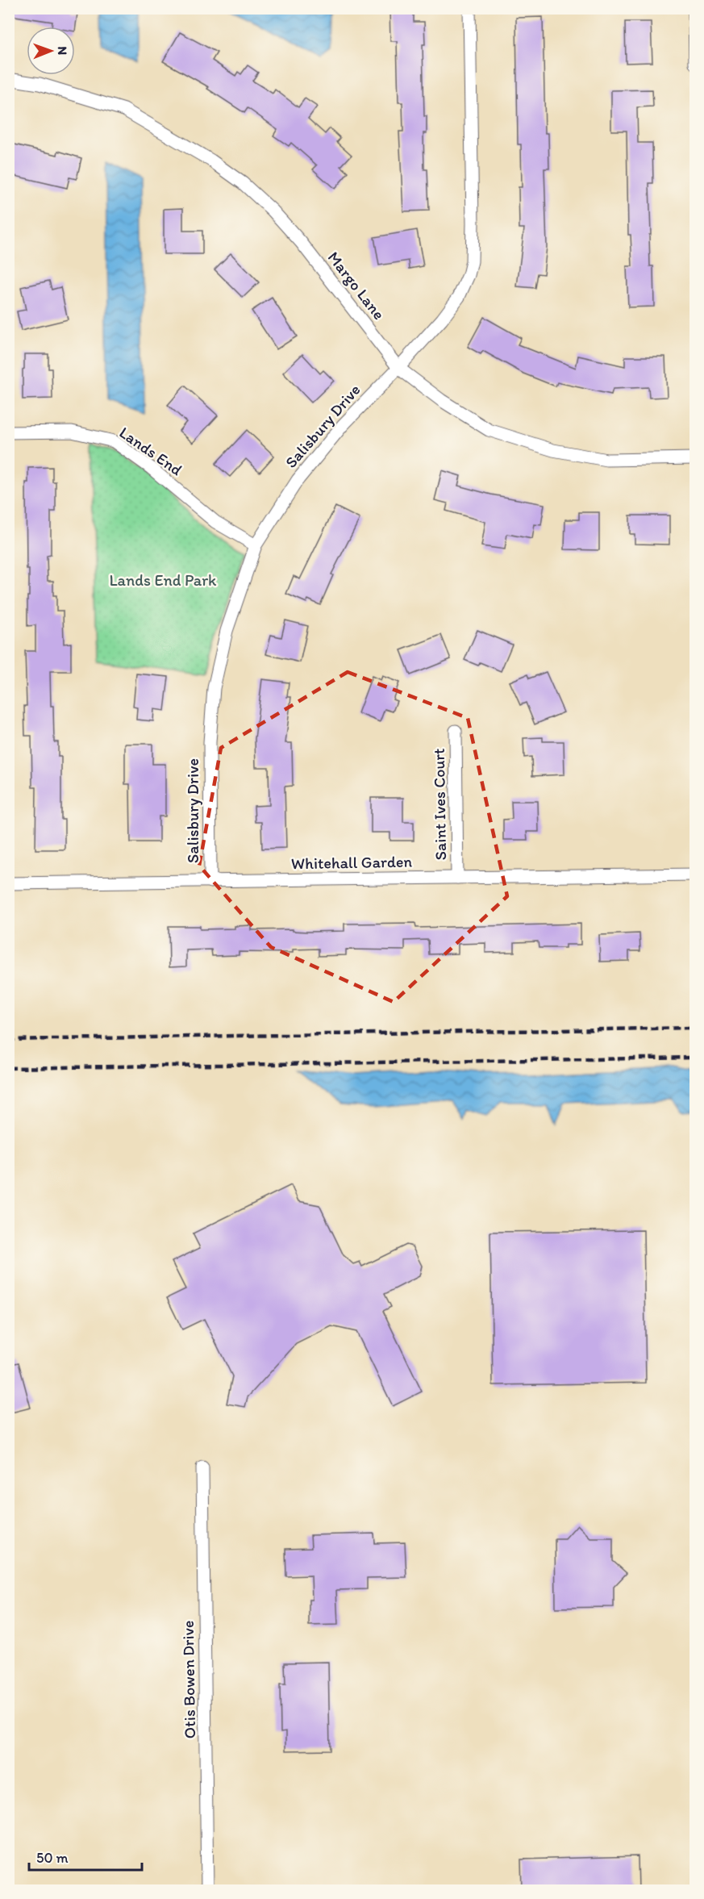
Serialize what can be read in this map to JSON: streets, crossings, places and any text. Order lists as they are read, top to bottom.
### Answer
{
  "streets": {
    "street": [
      "Margo Lane",
      "Salisbury Drive",
      "Lands End",
      "Saint Ives Court",
      "Whitehall Garden",
      "Otis Bowen Drive"
    ]
  },
  "crossings": [
    ["Margo Lane", "Salisbury Drive"],
    ["Salisbury Drive", "Lands End"],
    ["Salisbury Drive", "Whitehall Garden"],
    ["Saint Ives Court", "Whitehall Garden"]
  ],
  "parks": ["Lands End Park"],
  "scale_bar": "50 m",
  "north": "right"
}
